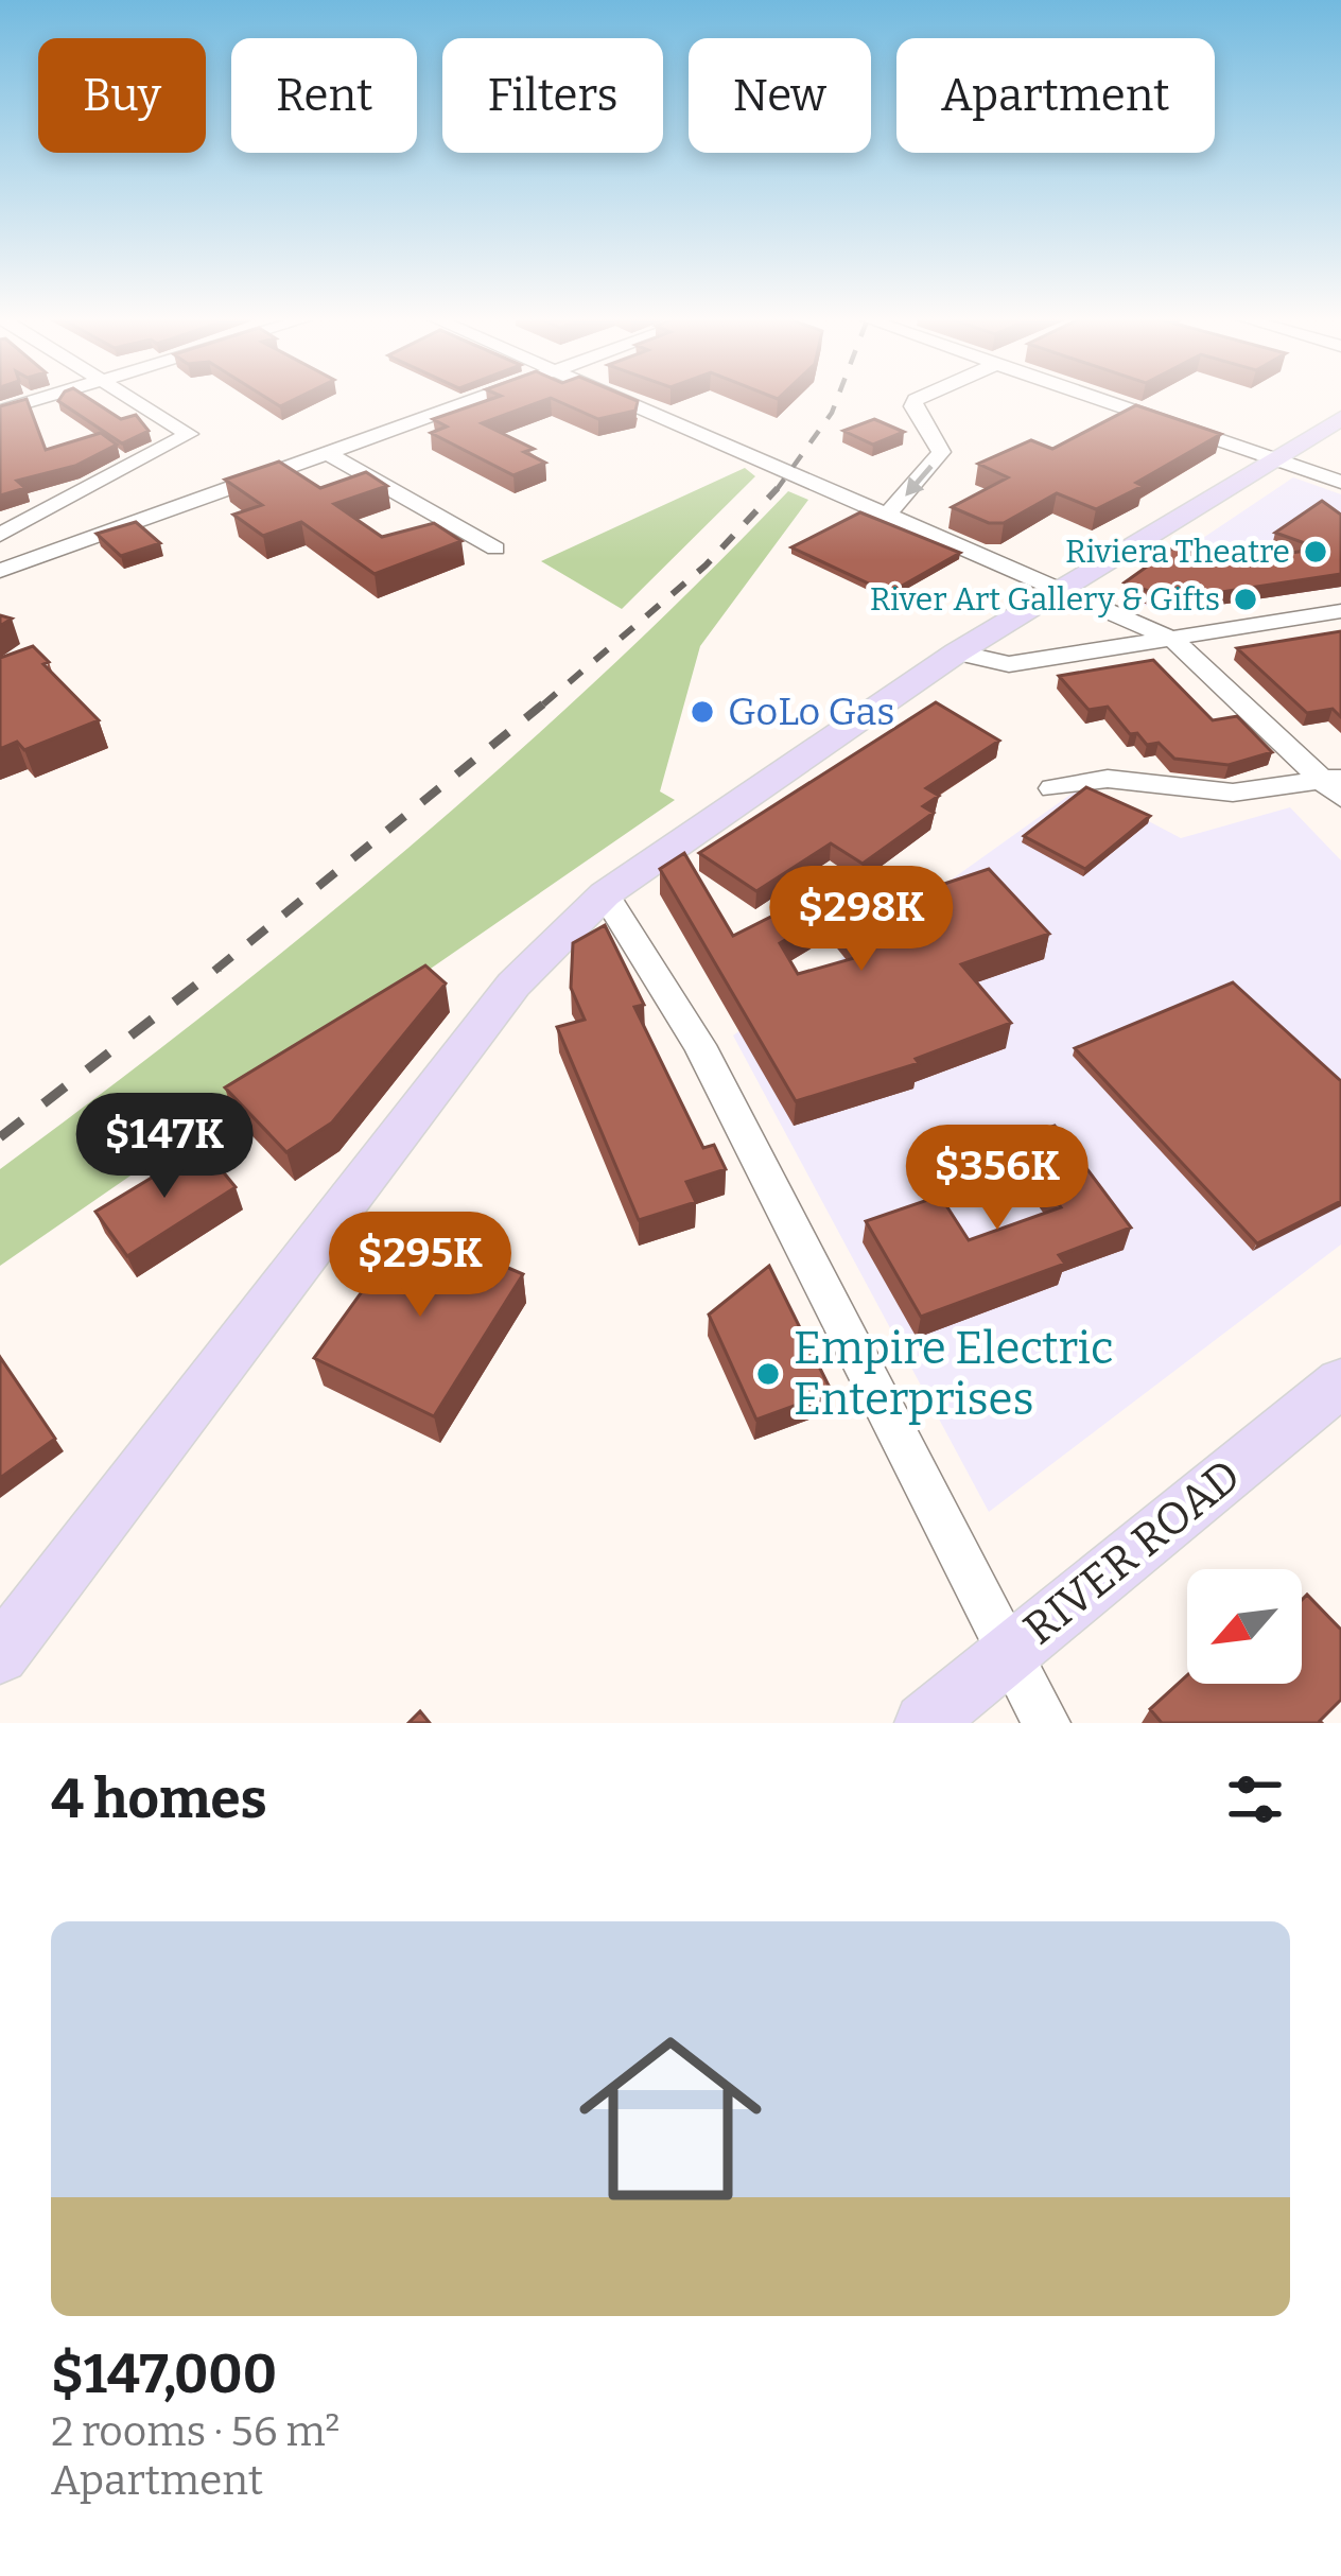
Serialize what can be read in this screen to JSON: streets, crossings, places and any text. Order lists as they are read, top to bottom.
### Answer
{
  "streets": {
    "main road": ["RIVER ROAD"]
  },
  "places": [
    "Riviera Theatre",
    "River Art Gallery & Gifts",
    "GoLo Gas",
    "Empire Electric Enterprises"
  ],
  "north": "bottom left",
  "page": {
    "chip": [
      "Buy",
      "Rent",
      "Filters",
      "New",
      "Apartment"
    ],
    "price": [
      "$298K",
      "$147K",
      "$356K",
      "$295K"
    ],
    "heading": "4 homes",
    "list": [
      {
        "name": "$147,000",
        "note": "2 rooms · 56 m² · Apartment"
      }
    ]
  }
}
